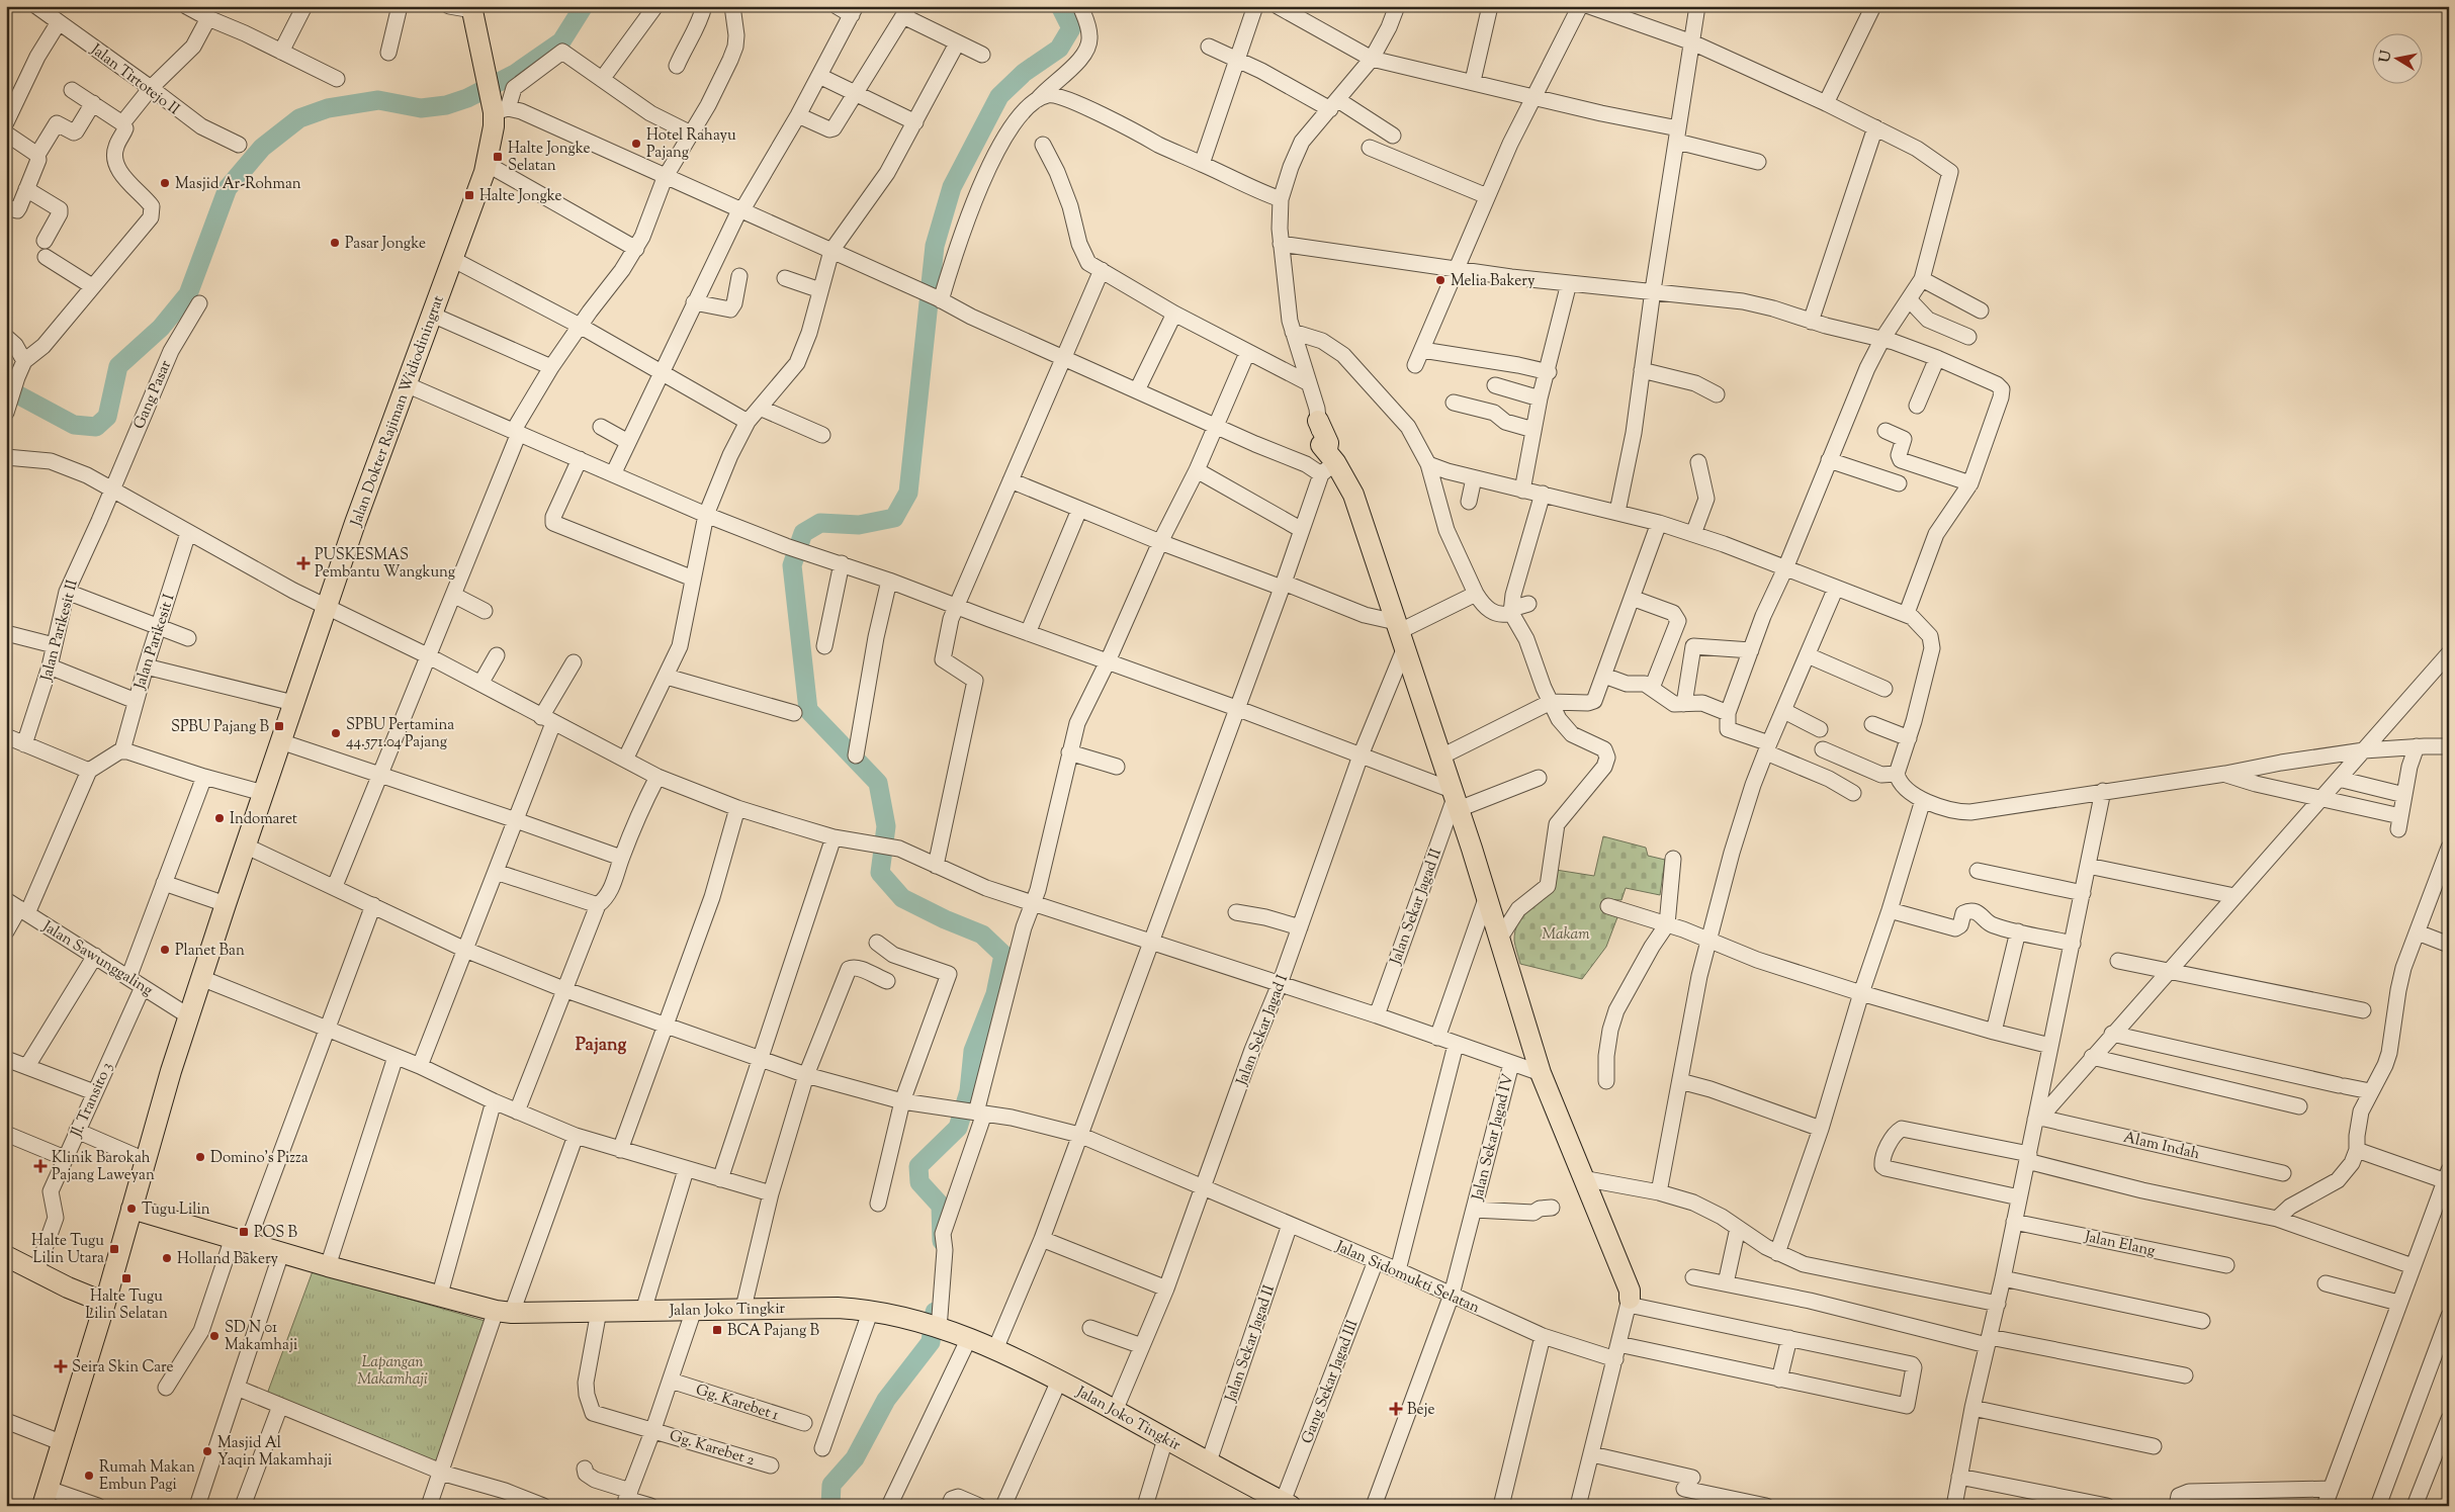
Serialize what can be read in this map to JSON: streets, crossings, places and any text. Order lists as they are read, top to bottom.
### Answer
{
  "streets": {
    "main road": ["Jalan Dokter Rajiman Widiodiningrat", "Jalan Joko Tingkir"],
    "street": [
      "Jalan Tirtotejo II",
      "Gang Pasar",
      "Jalan Parikesit II",
      "Jalan Parikesit I",
      "Jalan Sekar Jagad II",
      "Jalan Sawunggaling",
      "Jalan Sekar Jagad I",
      "Jl. Transito 3",
      "Jalan Sekar Jagad IV",
      "Alam Indah",
      "Jalan Elang",
      "Jalan Sidomukti Selatan",
      "Gang Sekar Jagad III",
      "Gg. Karebet 1",
      "Gg. Karebet 2"
    ]
  },
  "crossings": [
    ["Gang Pasar", "Jalan Parikesit II"],
    ["Jalan Dokter Rajiman Widiodiningrat", "Jalan Sawunggaling"],
    ["Jalan Dokter Rajiman Widiodiningrat", "Jalan Sidomukti Selatan"],
    ["Jalan Dokter Rajiman Widiodiningrat", "Jalan Joko Tingkir"],
    ["Jalan Sekar Jagad II", "Jalan Sidomukti Selatan"],
    ["Jalan Sekar Jagad II", "Jalan Joko Tingkir"],
    ["Jalan Sawunggaling", "Jl. Transito 3"],
    ["Jalan Sekar Jagad I", "Jalan Sidomukti Selatan"],
    ["Jalan Sekar Jagad I", "Jalan Joko Tingkir"],
    ["Jalan Sekar Jagad IV", "Jalan Sidomukti Selatan"],
    ["Jalan Sidomukti Selatan", "Gang Sekar Jagad III"],
    ["Jalan Joko Tingkir", "Gang Sekar Jagad III"],
    ["Jalan Joko Tingkir", "Gg. Karebet 2"]
  ],
  "districts": ["Pajang"],
  "parks": ["Makam", "Lapangan Makamhaji"],
  "places": {
    "other": [
      "Hotel Rahayu Pajang",
      "Masjid Ar-Rohman",
      "Pasar Jongke",
      "Melia Bakery",
      "SPBU Pertamina 44.571.04 Pajang",
      "Indomaret",
      "Planet Ban",
      "Domino's Pizza",
      "Tugu Lilin",
      "Holland Bakery",
      "SD N 01 Makamhaji",
      "Masjid Al Yaqin Makamhaji",
      "Rumah Makan Embun Pagi"
    ],
    "transit": [
      "Halte Jongke Selatan",
      "Halte Jongke",
      "SPBU Pajang B",
      "POS B",
      "Halte Tugu Lilin Utara",
      "Halte Tugu Lilin Selatan",
      "BCA Pajang B"
    ],
    "health": [
      "PUSKESMAS Pembantu Wangkung",
      "Klinik Barokah Pajang Laweyan",
      "Seira Skin Care",
      "Beje"
    ]
  },
  "north": "left"
}
